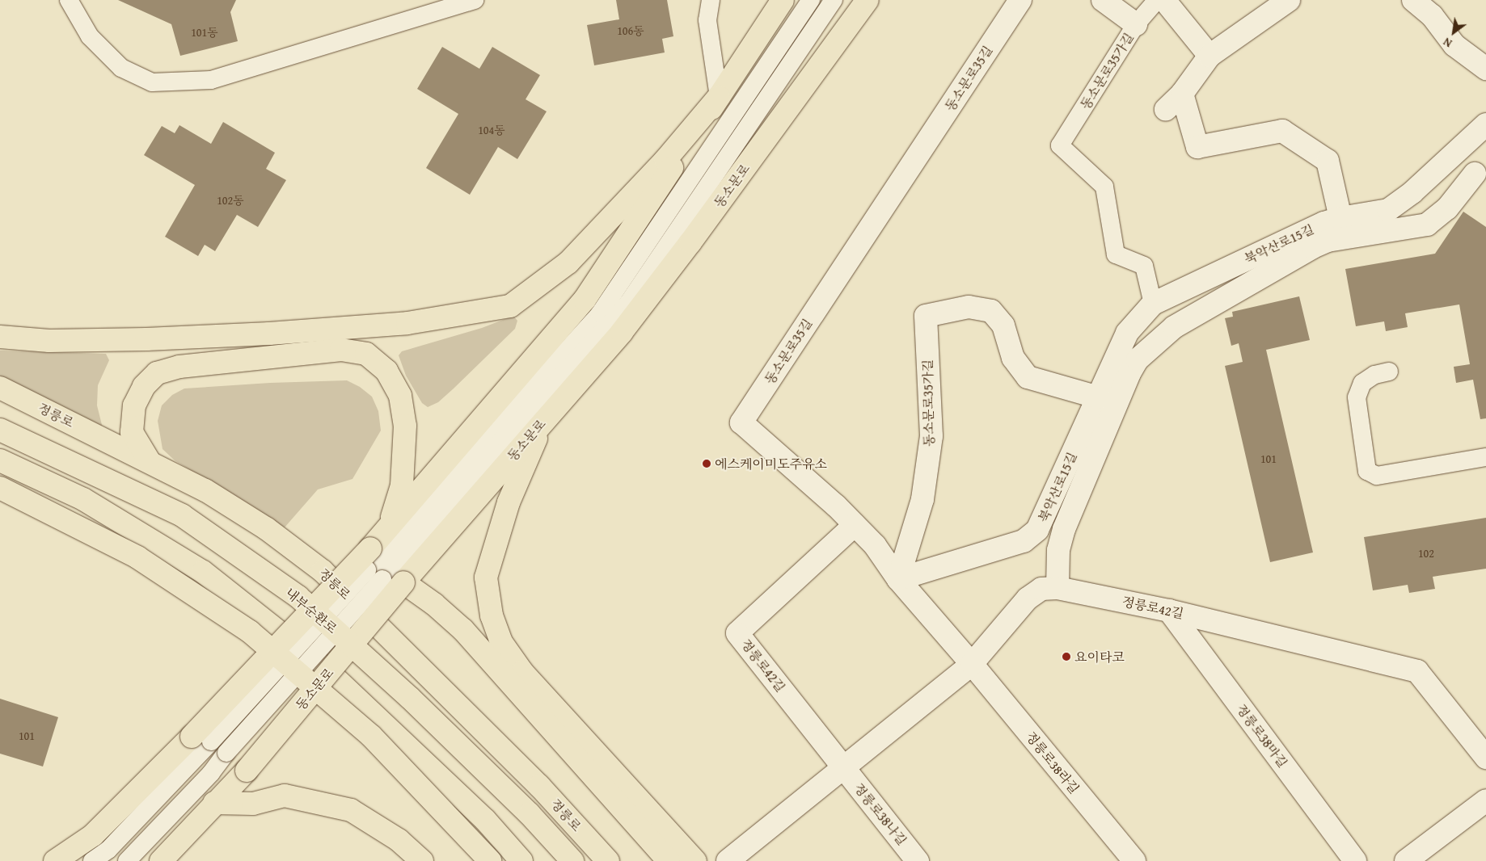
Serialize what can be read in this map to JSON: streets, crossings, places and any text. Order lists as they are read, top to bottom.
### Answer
{
  "streets": {
    "main road": ["동소문로", "정릉로", "내부순환로"],
    "street": [
      "동소문로35가길",
      "동소문로35길",
      "북악산로15길",
      "정릉로42길",
      "정릉로38마길",
      "정릉로38라길",
      "정릉로38나길"
    ]
  },
  "crossings": [
    ["동소문로35가길", "동소문로35길"],
    ["동소문로35가길", "북악산로15길"],
    ["동소문로35길", "북악산로15길"],
    ["동소문로35길", "정릉로42길"],
    ["동소문로35길", "정릉로38라길"],
    ["정릉로42길", "정릉로38마길"],
    ["정릉로42길", "정릉로38라길"],
    ["정릉로42길", "정릉로38나길"]
  ],
  "places": ["에스케이미도주유소", "요이타코"],
  "house_numbers": [
    "106동",
    "101동",
    "104동",
    "102동",
    "101",
    "102",
    "101"
  ],
  "north": "bottom left"
}
